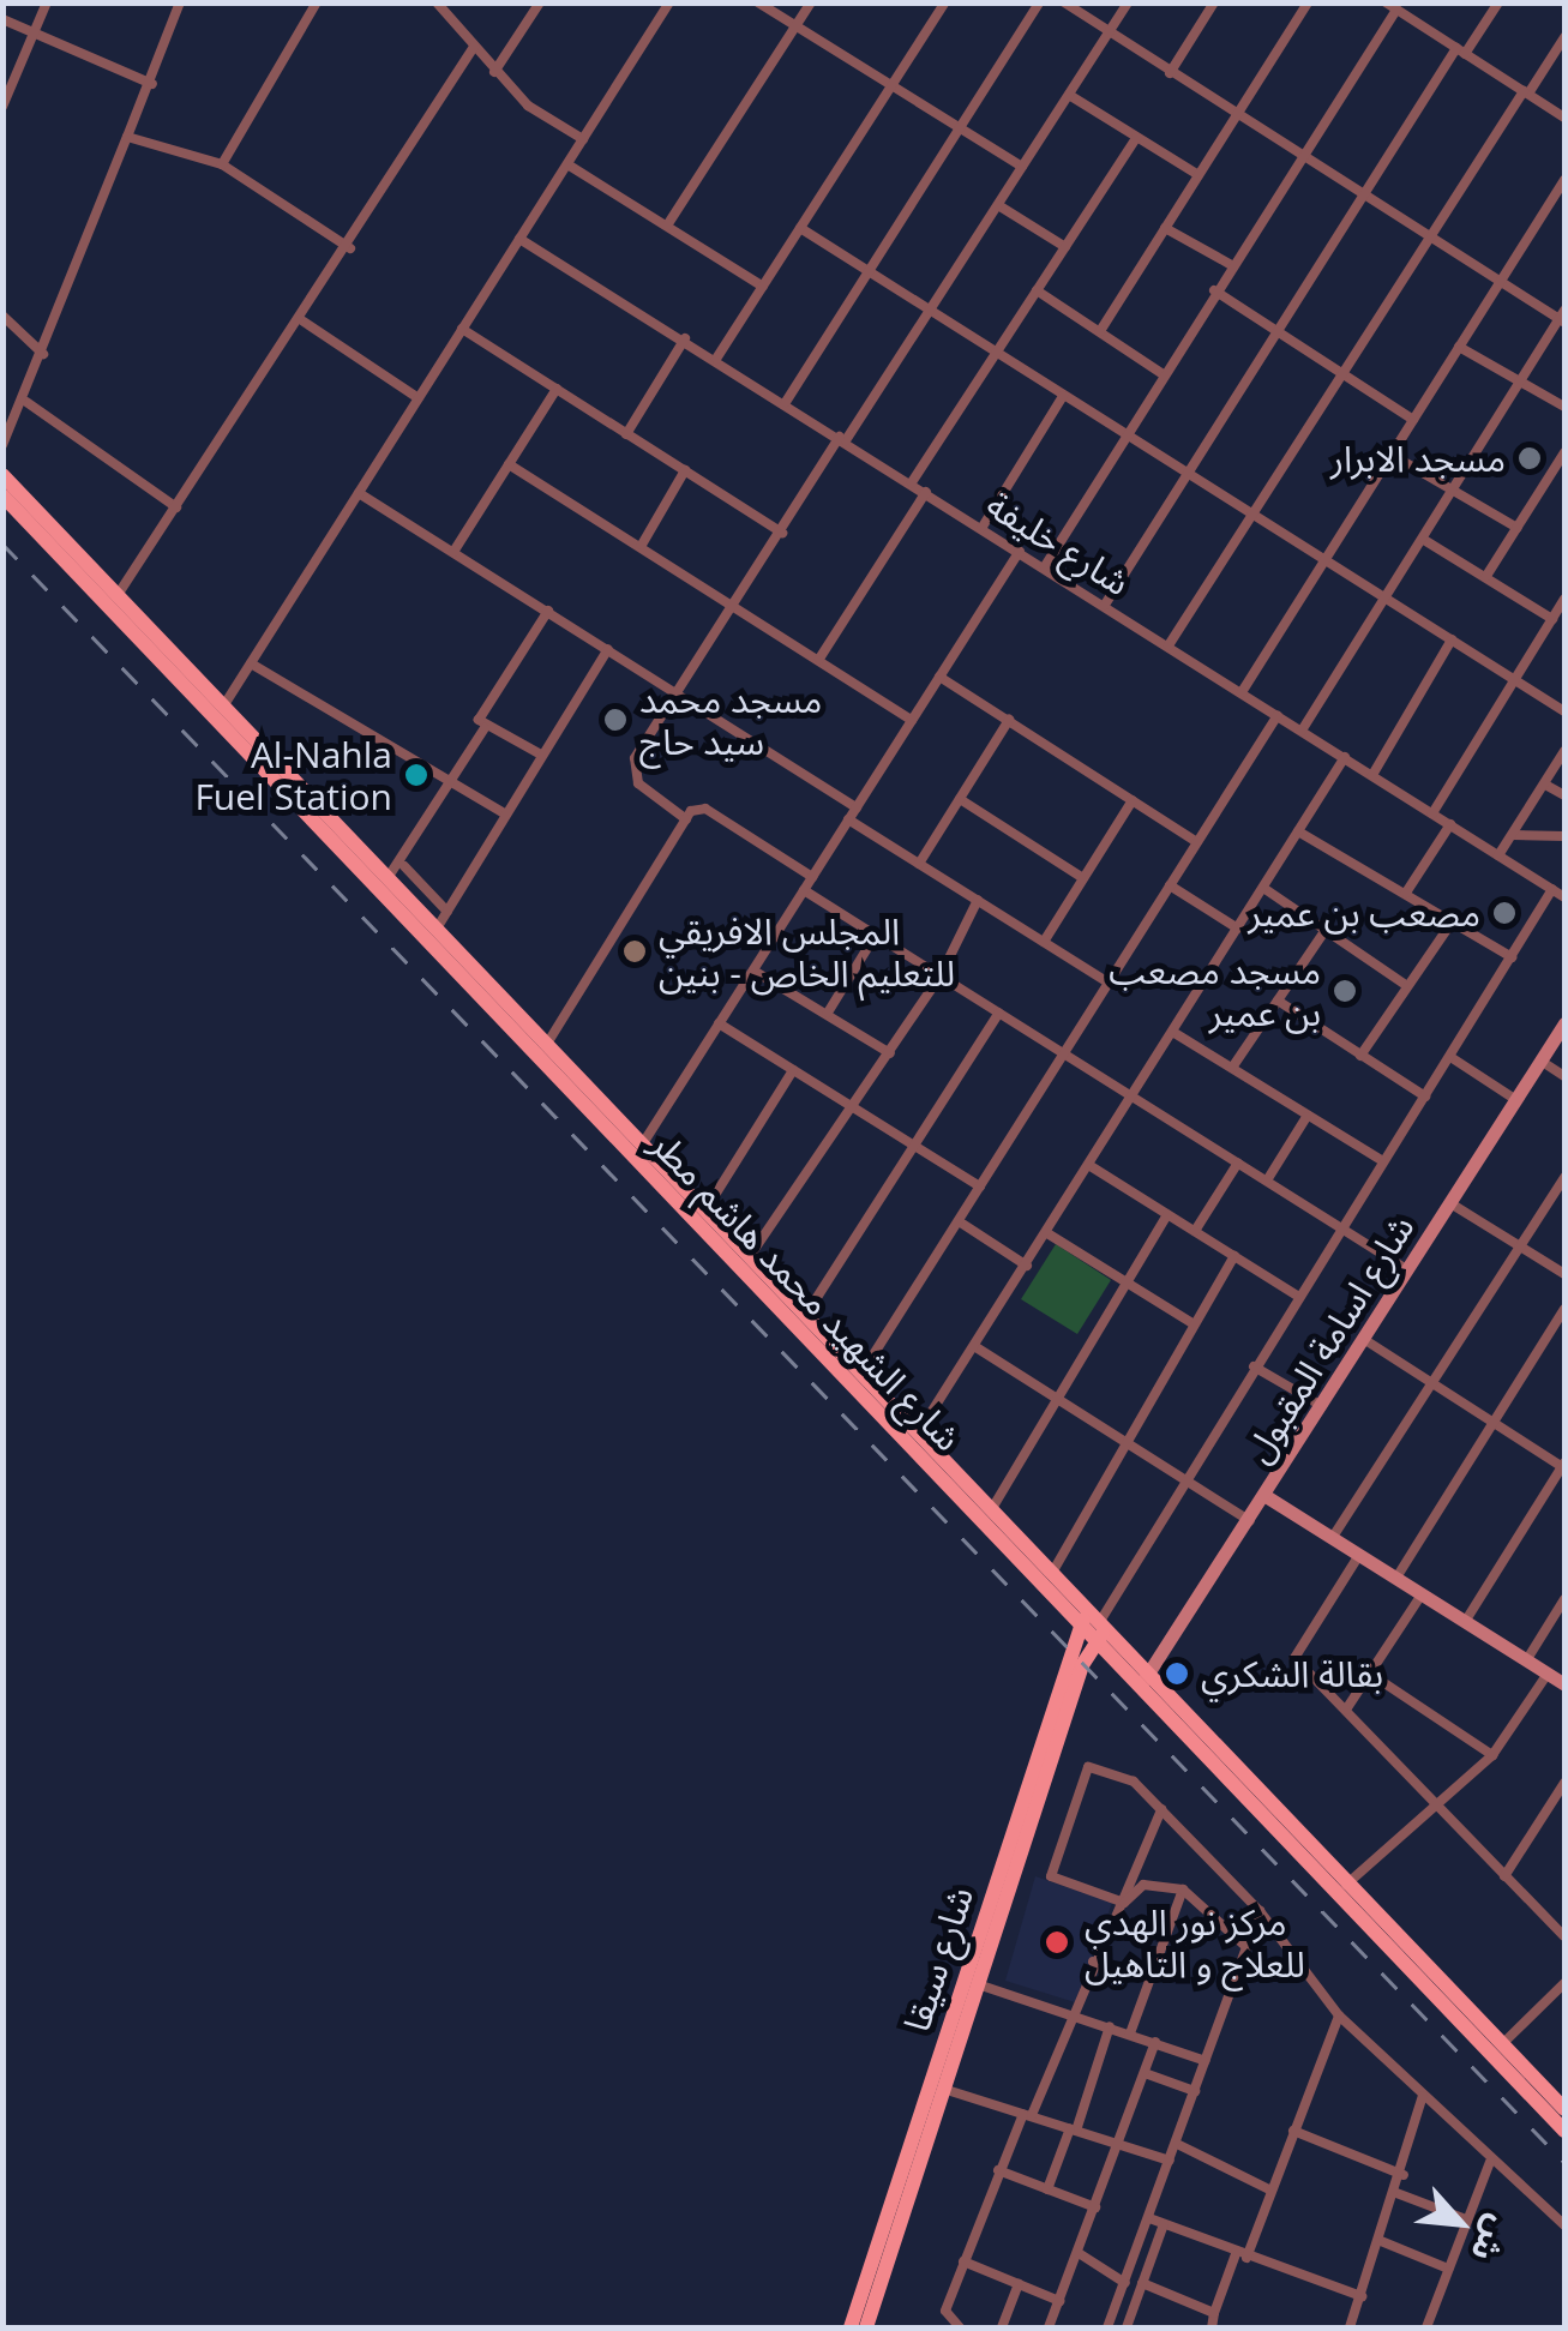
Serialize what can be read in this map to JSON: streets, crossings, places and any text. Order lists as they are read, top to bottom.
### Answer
{
  "streets": {
    "main road": ["شارع الشهيد محمد هاشم مطر", "شارع سيقا"],
    "street": ["شارع خليفة", "شارع اسامة المقبول"]
  },
  "crossings": [
    ["شارع الشهيد محمد هاشم مطر", "شارع اسامة المقبول"],
    ["شارع الشهيد محمد هاشم مطر", "شارع سيقا"]
  ],
  "places": [
    "مسجد الابرار",
    "مسجد محمد سيد حاج",
    "Al-Nahla Fuel Station",
    "مصعب بن عمير",
    "المجلس الافريقي للتعليم الخاص - بنين",
    "مسجد مصعب بن عمير",
    "بقالة الشكري",
    "مركز نور الهدي للعلاج و التاهيل"
  ],
  "north": "bottom right"
}
